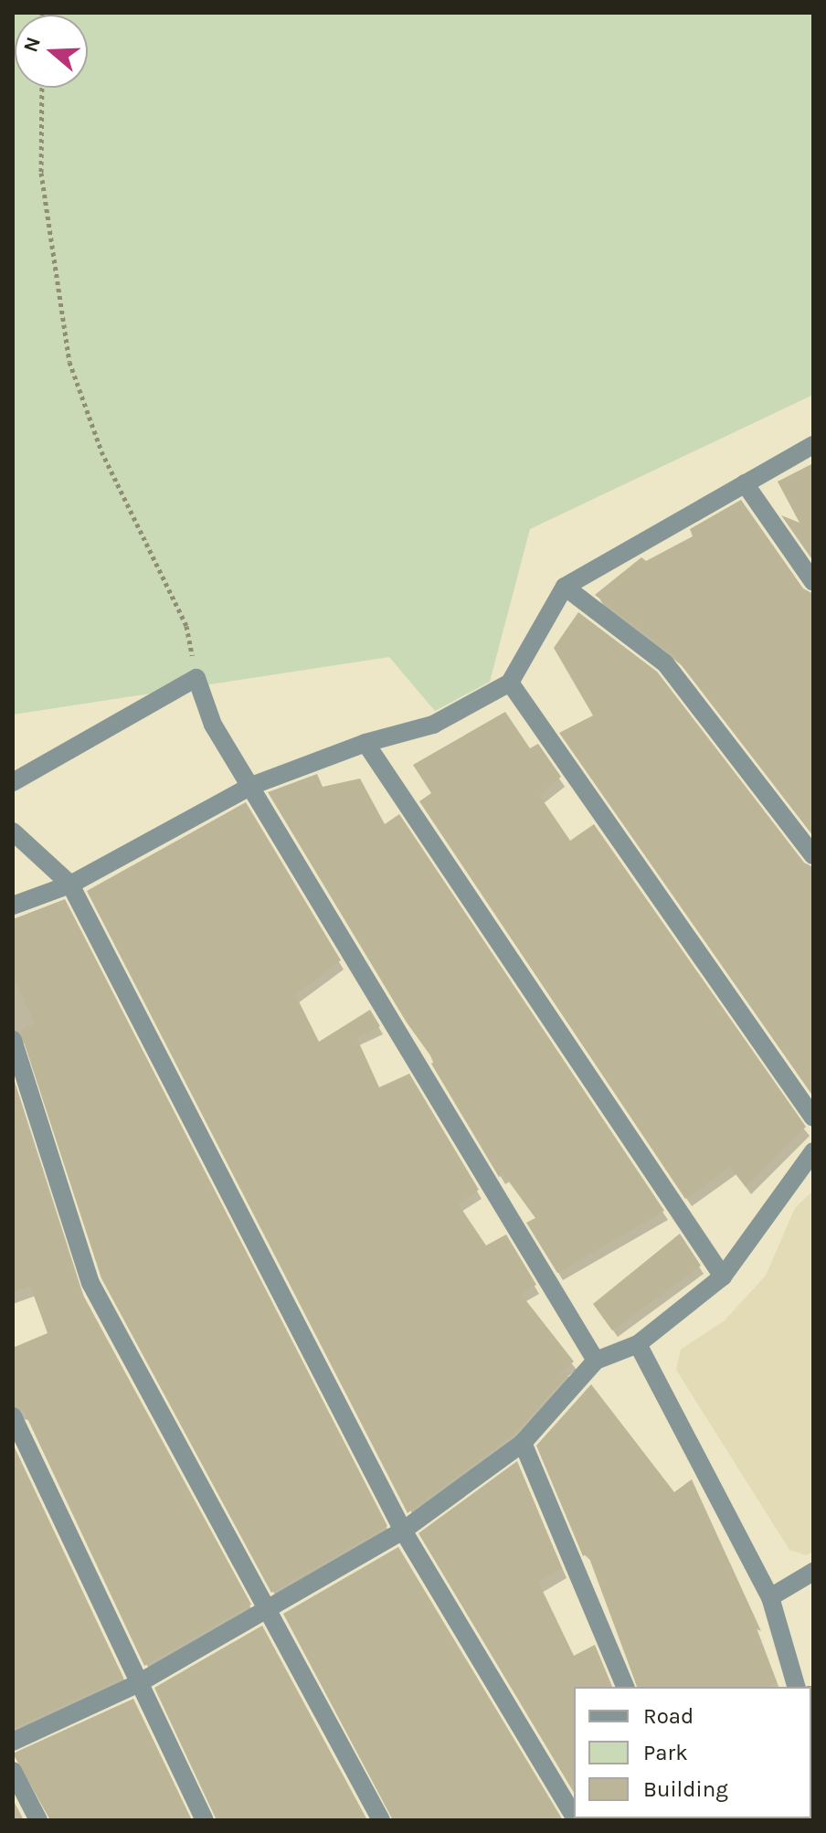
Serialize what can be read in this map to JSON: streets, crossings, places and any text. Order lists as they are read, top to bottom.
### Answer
{
  "legend": ["Road", "Park", "Building"],
  "north": "left"
}
